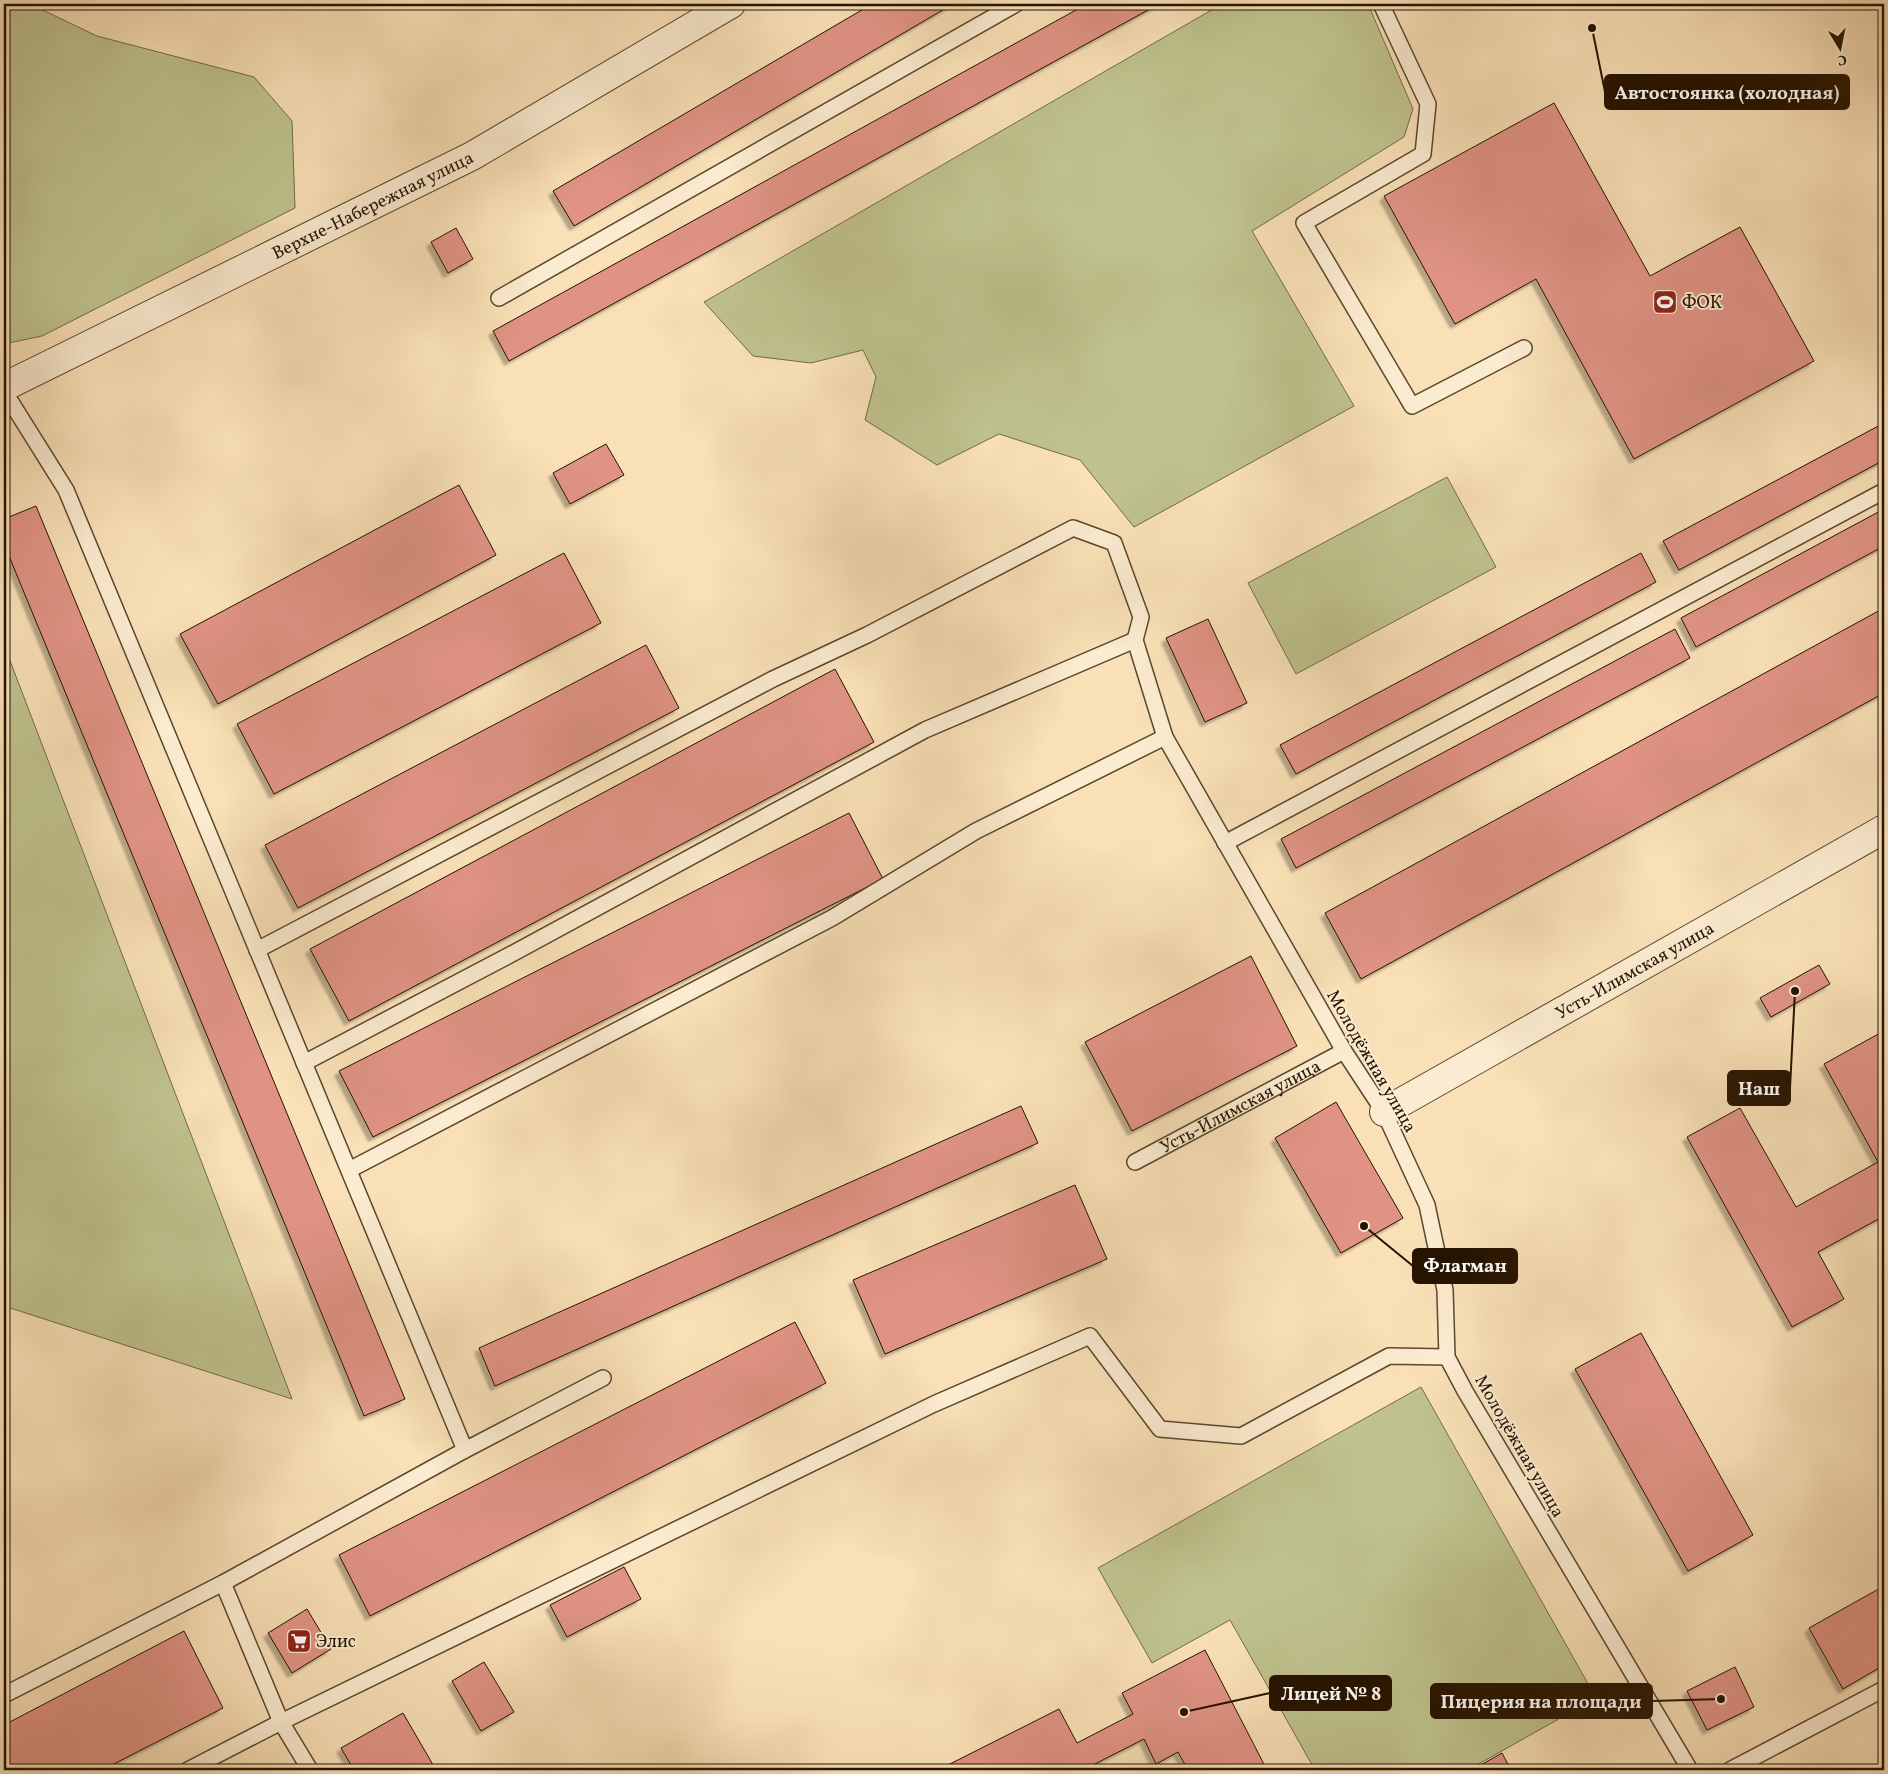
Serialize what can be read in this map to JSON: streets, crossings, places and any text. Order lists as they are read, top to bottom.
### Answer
{
  "streets": {
    "street": ["Верхне-Набережная улица", "Усть-Илимская улица"],
    "lane": ["Молодёжная улица"]
  },
  "crossings": [
    ["Усть-Илимская улица", "Молодёжная улица"]
  ],
  "places": {
    "other": [
      "Автостоянка (холодная)",
      "Наш",
      "Флагман",
      "Пицерия на площади",
      "Лицей № 8"
    ],
    "sports": ["ФОК"],
    "supermarket": ["Элис"]
  },
  "north": "bottom"
}
